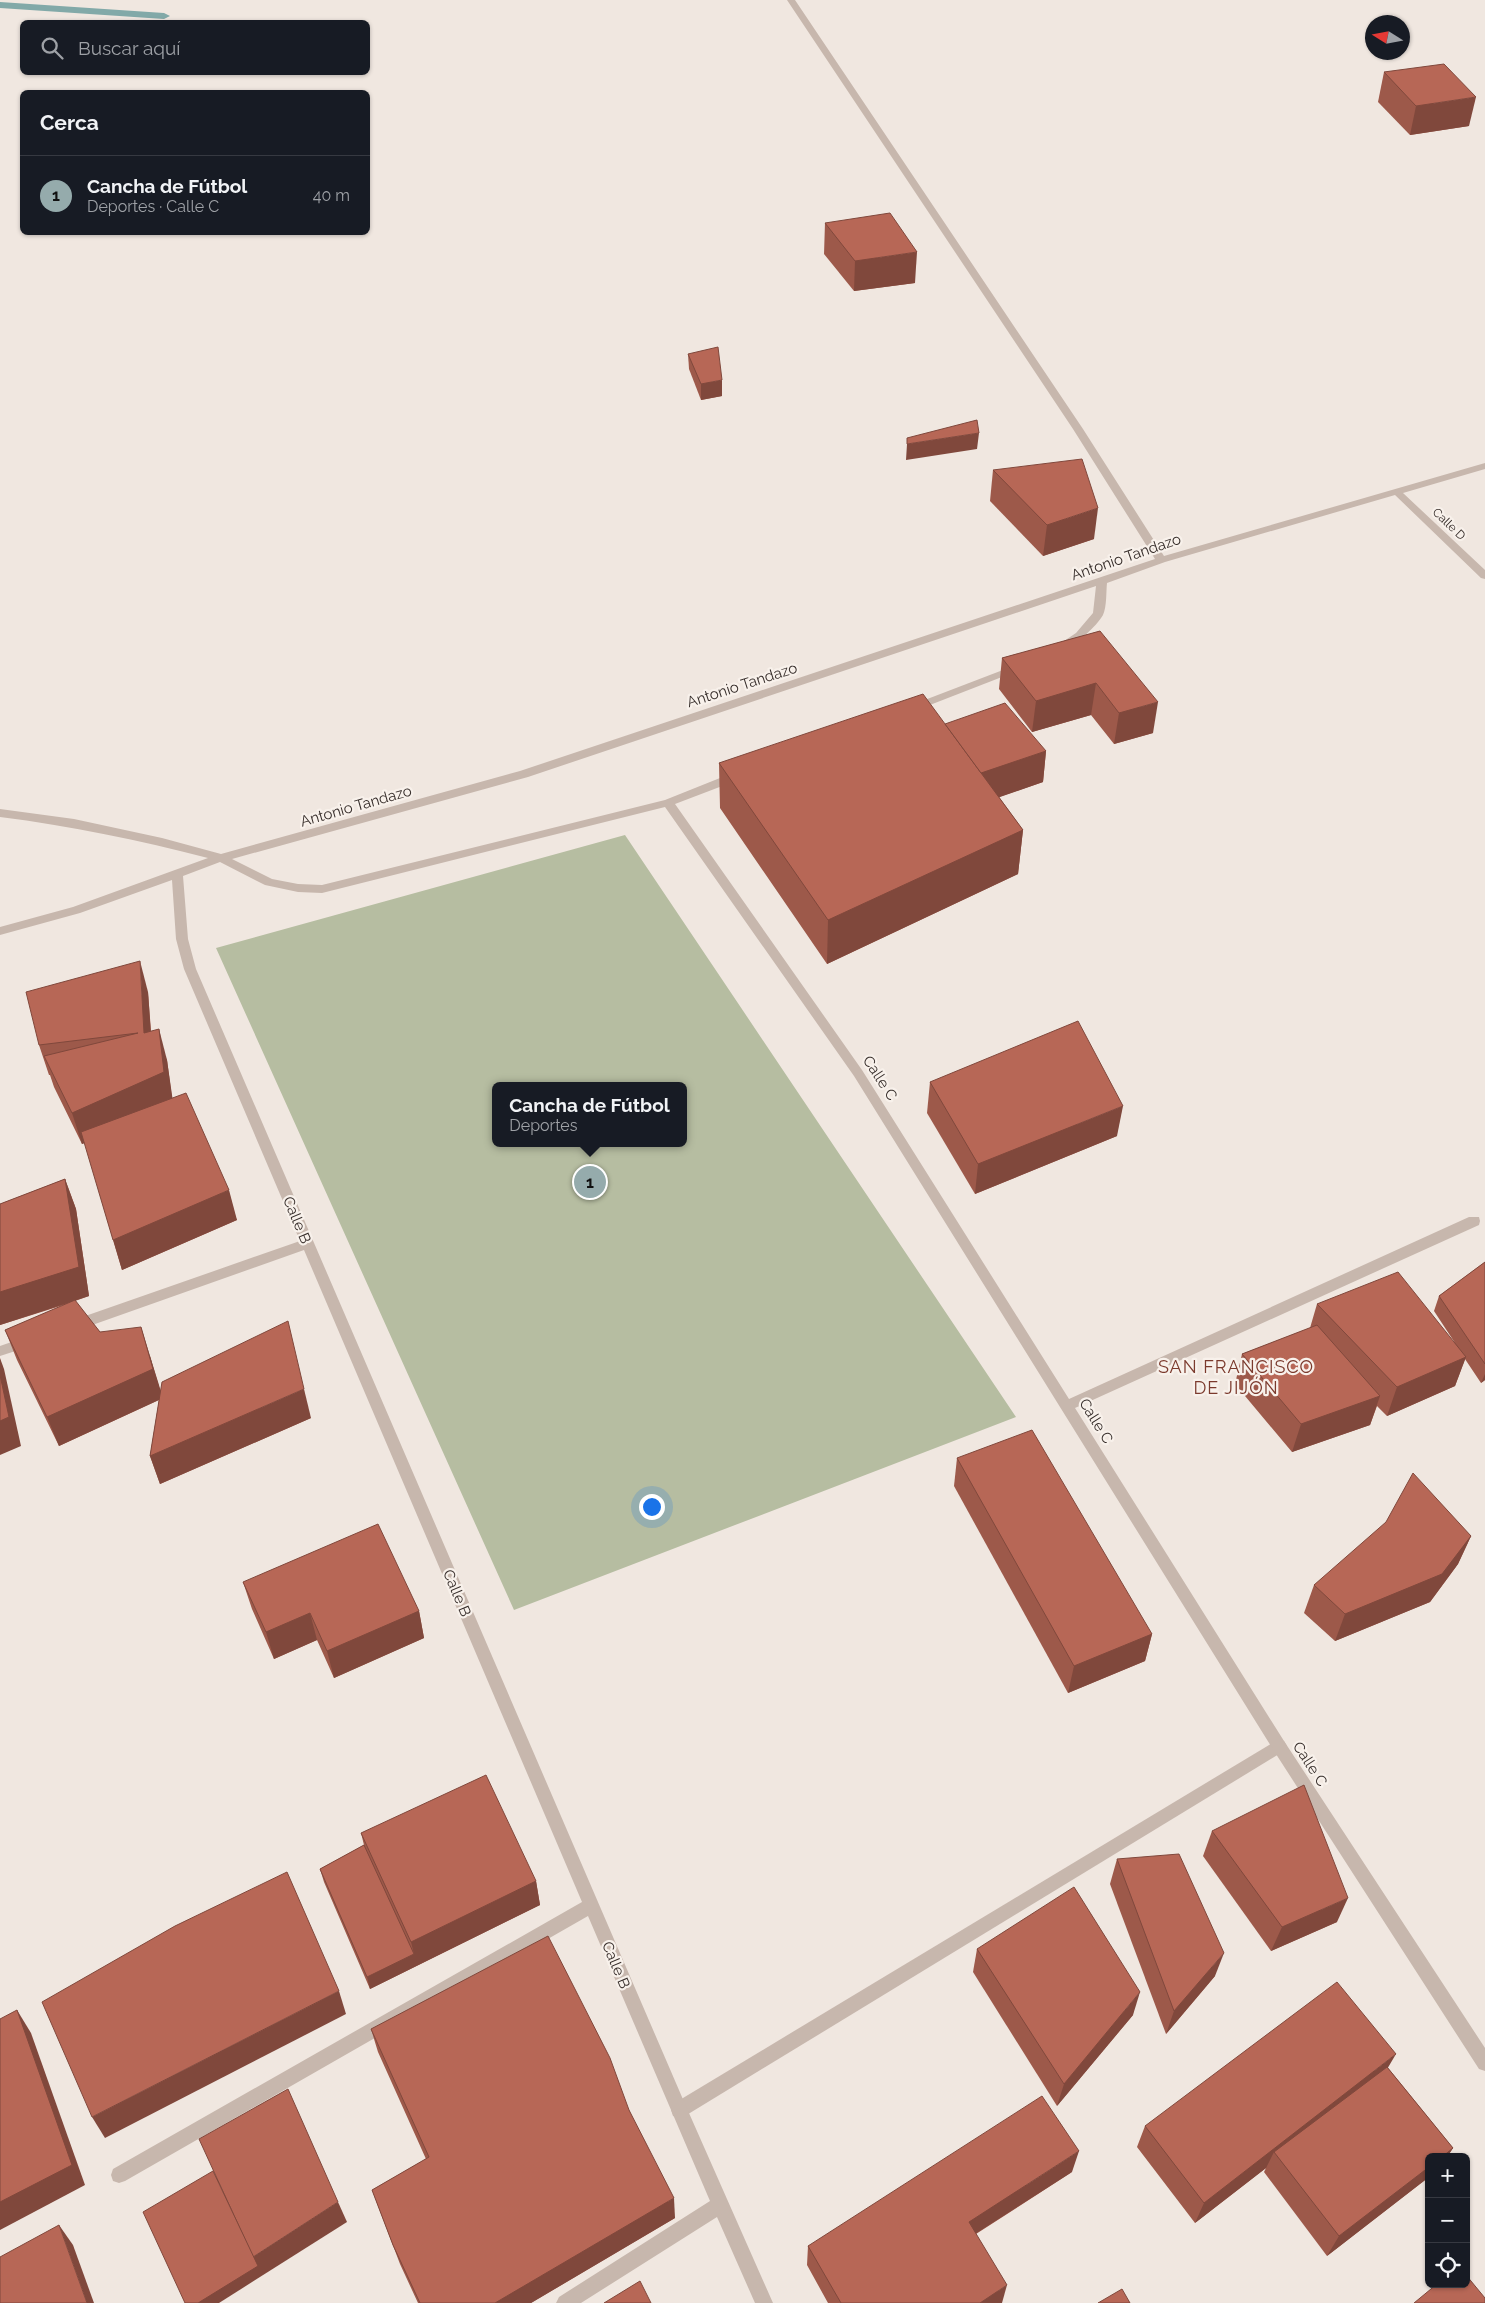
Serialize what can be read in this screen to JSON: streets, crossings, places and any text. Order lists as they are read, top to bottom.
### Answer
{
  "streets": {
    "street": [
      "Calle D",
      "Antonio Tandazo",
      "Calle C",
      "Calle B"
    ]
  },
  "crossings": [
    ["Calle D", "Antonio Tandazo"],
    ["Antonio Tandazo", "Calle B"]
  ],
  "districts": ["SAN FRANCISCO DE JIJÓN"],
  "north": "left",
  "page": {
    "search": "Buscar aquí",
    "heading": "Cerca",
    "list": [
      {
        "mark": "1",
        "name": "Cancha de Fútbol",
        "note": "Deportes · Calle C",
        "value": "40 m"
      }
    ],
    "popup": ["Cancha de Fútbol", "Deportes"],
    "pins": "1",
    "map_buttons": ["+", "−"]
  }
}
